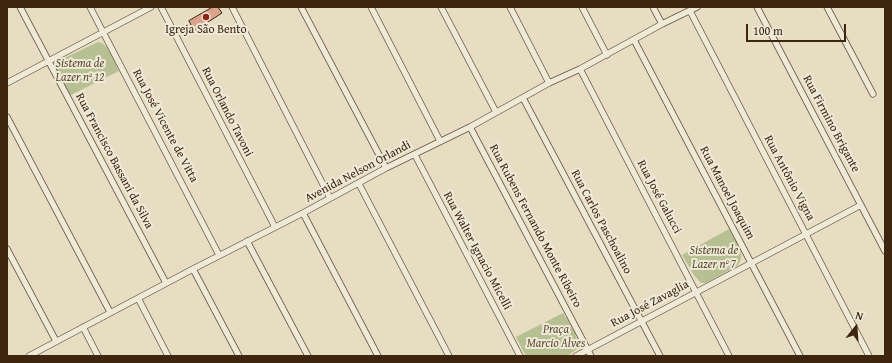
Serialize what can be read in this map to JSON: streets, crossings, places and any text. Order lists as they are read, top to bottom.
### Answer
{
  "streets": {
    "street": [
      "Rua Orlando Tavoni",
      "Rua Firmino Brigante",
      "Rua José Vicente de Vitta",
      "Rua Francisco Bassani da Silva",
      "Avenida Nelson Orlandi",
      "Rua Antônio Vigna",
      "Rua Manoel Joaquim",
      "Rua José Galucci",
      "Rua Carlos Paschoalino",
      "Rua Rubens Fernando Monte Ribeiro",
      "Rua Walter Ignacio Micelli",
      "Rua José Zavaglia"
    ]
  },
  "crossings": [
    ["Rua Orlando Tavoni", "Avenida Nelson Orlandi"],
    ["Rua Firmino Brigante", "Rua José Zavaglia"],
    ["Rua José Vicente de Vitta", "Avenida Nelson Orlandi"],
    ["Rua Francisco Bassani da Silva", "Avenida Nelson Orlandi"],
    ["Avenida Nelson Orlandi", "Rua Antônio Vigna"],
    ["Avenida Nelson Orlandi", "Rua Manoel Joaquim"],
    ["Avenida Nelson Orlandi", "Rua José Galucci"],
    ["Avenida Nelson Orlandi", "Rua Carlos Paschoalino"],
    ["Avenida Nelson Orlandi", "Rua Rubens Fernando Monte Ribeiro"],
    ["Avenida Nelson Orlandi", "Rua Walter Ignacio Micelli"],
    ["Rua Antônio Vigna", "Rua José Zavaglia"],
    ["Rua Manoel Joaquim", "Rua José Zavaglia"],
    ["Rua José Galucci", "Rua José Zavaglia"],
    ["Rua Carlos Paschoalino", "Rua José Zavaglia"],
    ["Rua Rubens Fernando Monte Ribeiro", "Rua José Zavaglia"]
  ],
  "parks": ["Sistema de Lazer nº 12", "Sistema de Lazer nº 7", "Praça Marcio Alves"],
  "places": ["Igreja São Bento"],
  "scale_bar": "100 m",
  "north": "top"
}
